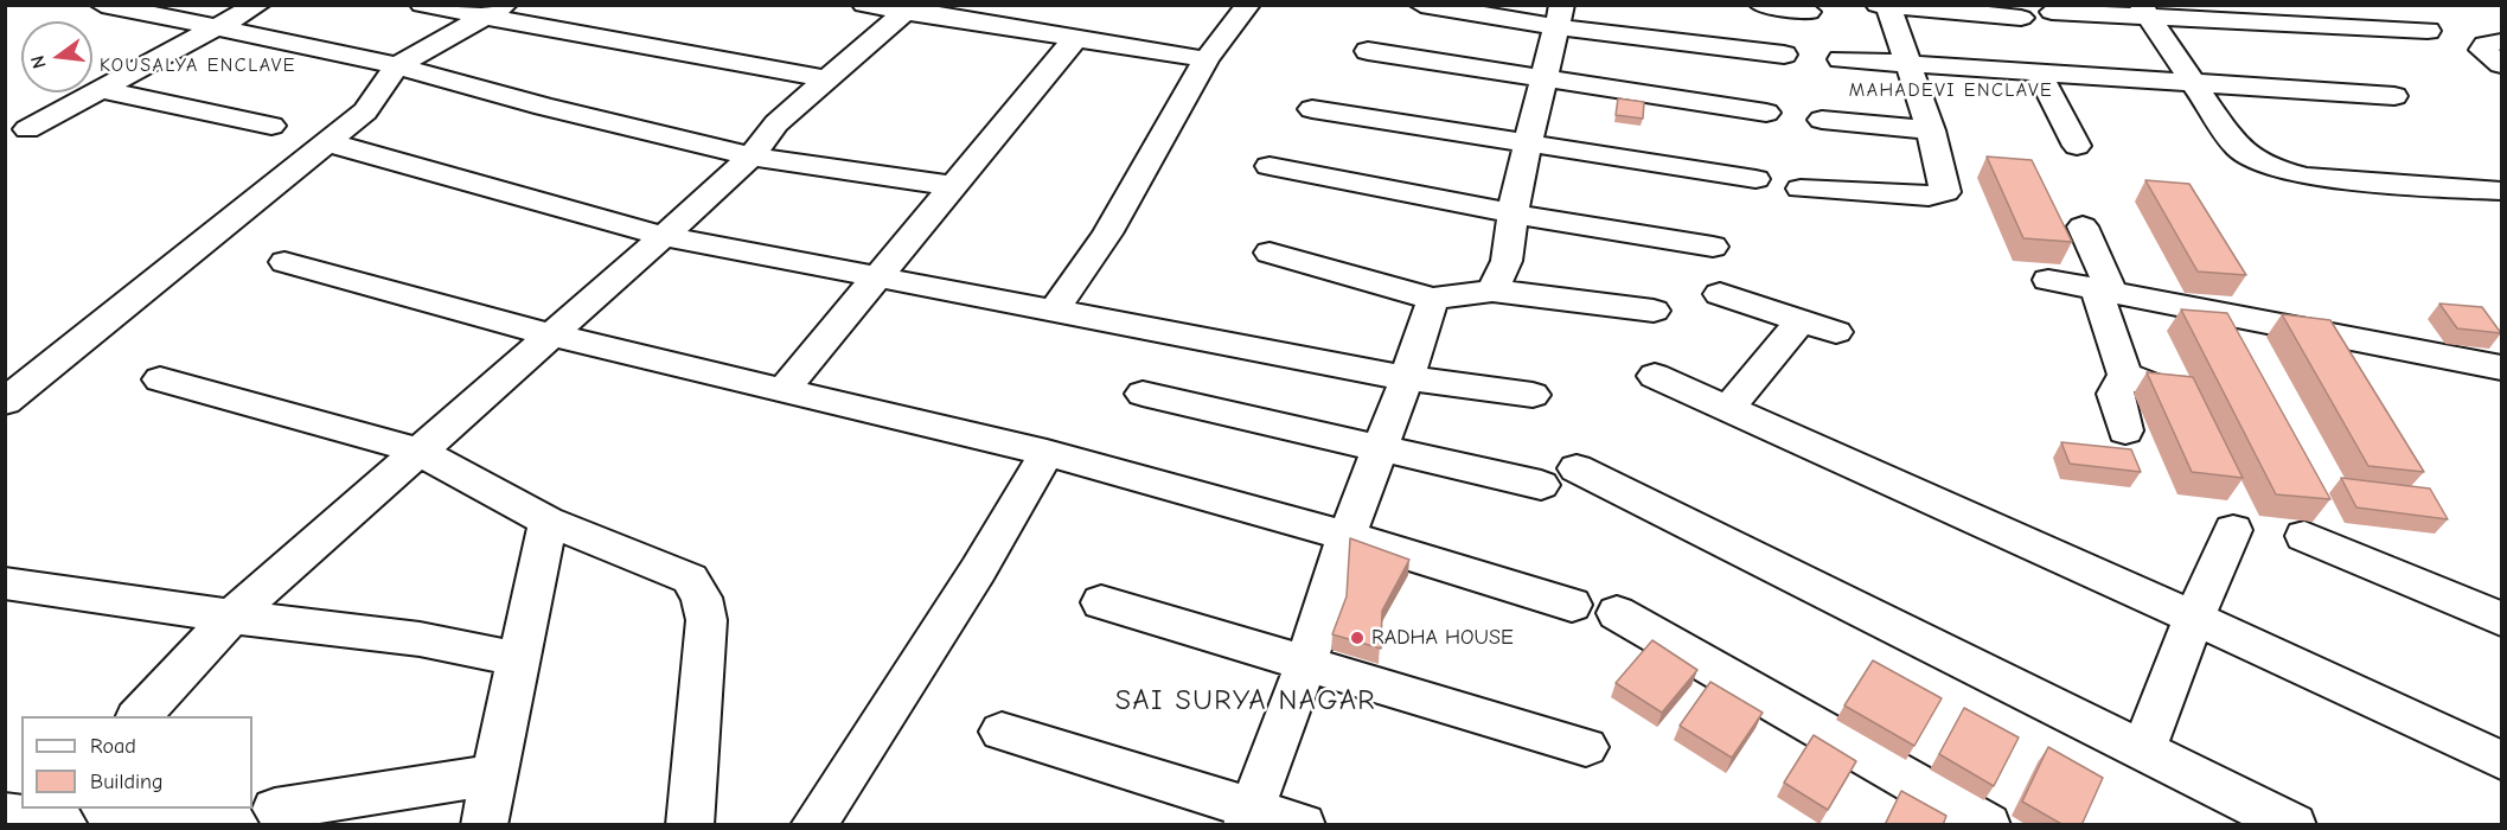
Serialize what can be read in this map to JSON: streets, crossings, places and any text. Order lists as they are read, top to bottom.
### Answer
{
  "districts": ["KOUSALYA ENCLAVE", "MAHADEVI ENCLAVE", "SAI SURYA NAGAR"],
  "places": ["RADHA HOUSE"],
  "legend": ["Road", "Building"],
  "north": "left"
}
